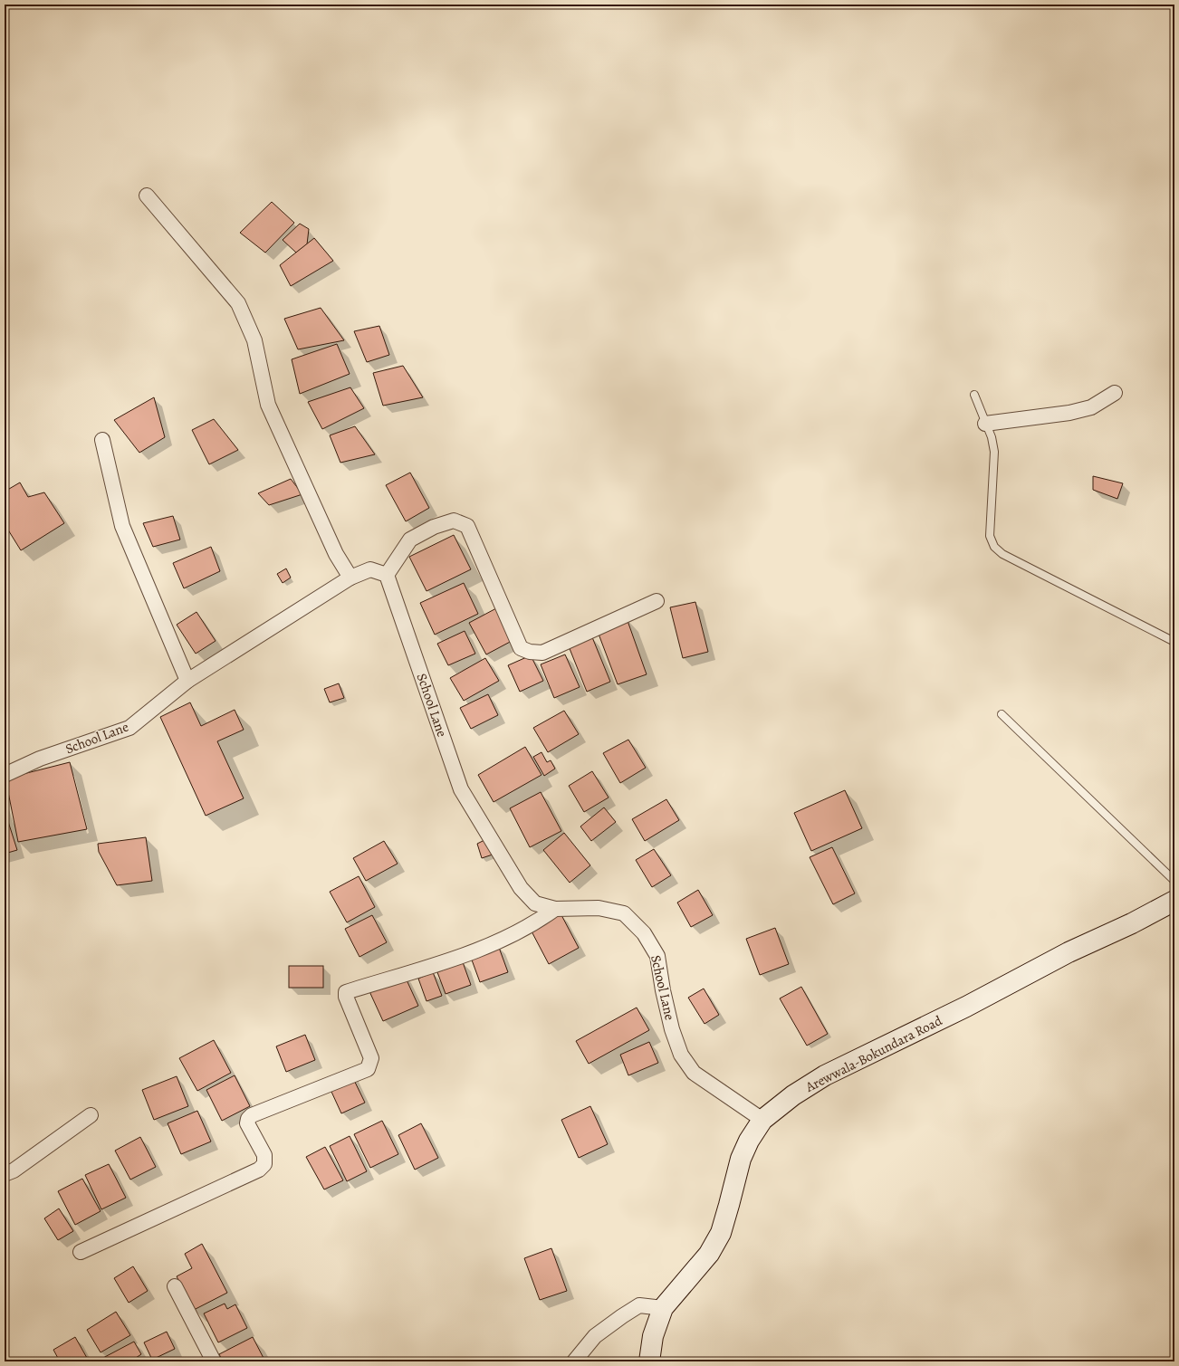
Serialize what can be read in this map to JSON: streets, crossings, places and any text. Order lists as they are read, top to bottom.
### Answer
{
  "streets": {
    "street": ["School Lane", "Arewwala-Bokundara Road"]
  },
  "crossings": [
    ["School Lane", "Arewwala-Bokundara Road"]
  ]
}
